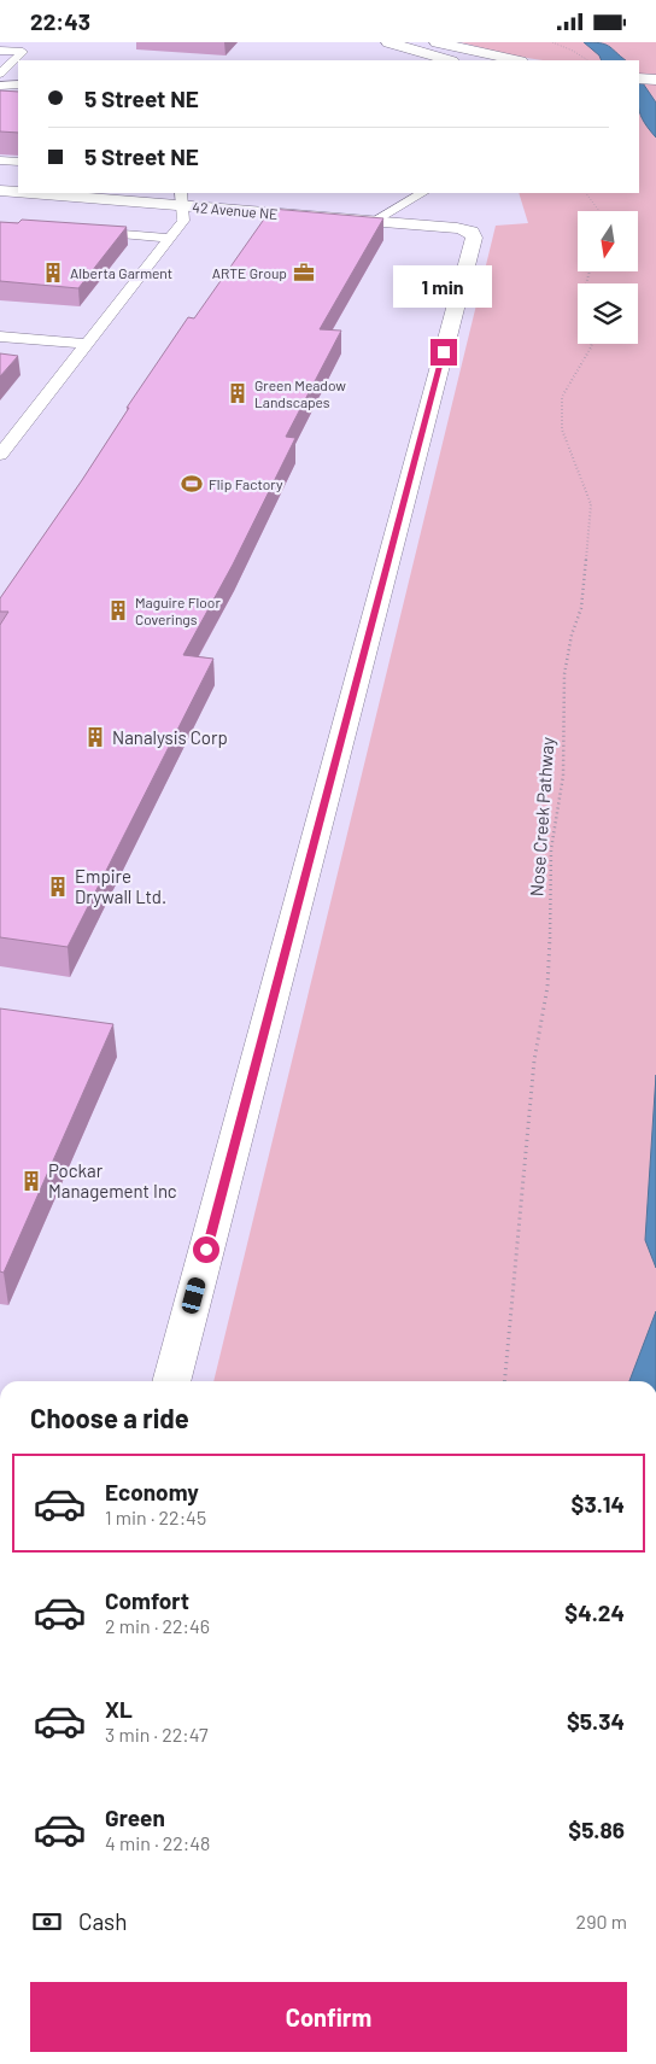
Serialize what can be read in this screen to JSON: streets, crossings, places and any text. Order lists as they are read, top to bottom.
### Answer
{
  "streets": {
    "street": ["42 Avenue NE"],
    "path": ["Nose Creek Pathway"]
  },
  "places": {
    "building": [
      "Alberta Garment",
      "Green Meadow Landscapes",
      "Maguire Floor Coverings",
      "Nanalysis Corp",
      "Empire Drywall Ltd.",
      "Pockar Management Inc"
    ],
    "office": ["ARTE Group"],
    "sports": ["Flip Factory"]
  },
  "north": "bottom",
  "page": {
    "status": "22:43",
    "banner": ["5 Street NE", "5 Street NE"],
    "bubble": "1 min",
    "heading": "Choose a ride",
    "list": [
      {
        "name": "Economy",
        "note": "1 min · 22:45",
        "value": "$3.14"
      },
      {
        "name": "Comfort",
        "note": "2 min · 22:46",
        "value": "$4.24"
      },
      {
        "name": "XL",
        "note": "3 min · 22:47",
        "value": "$5.34"
      },
      {
        "name": "Green",
        "note": "4 min · 22:48",
        "value": "$5.86"
      }
    ],
    "pay": ["Cash", "290 m"],
    "buttons": "Confirm"
  }
}
